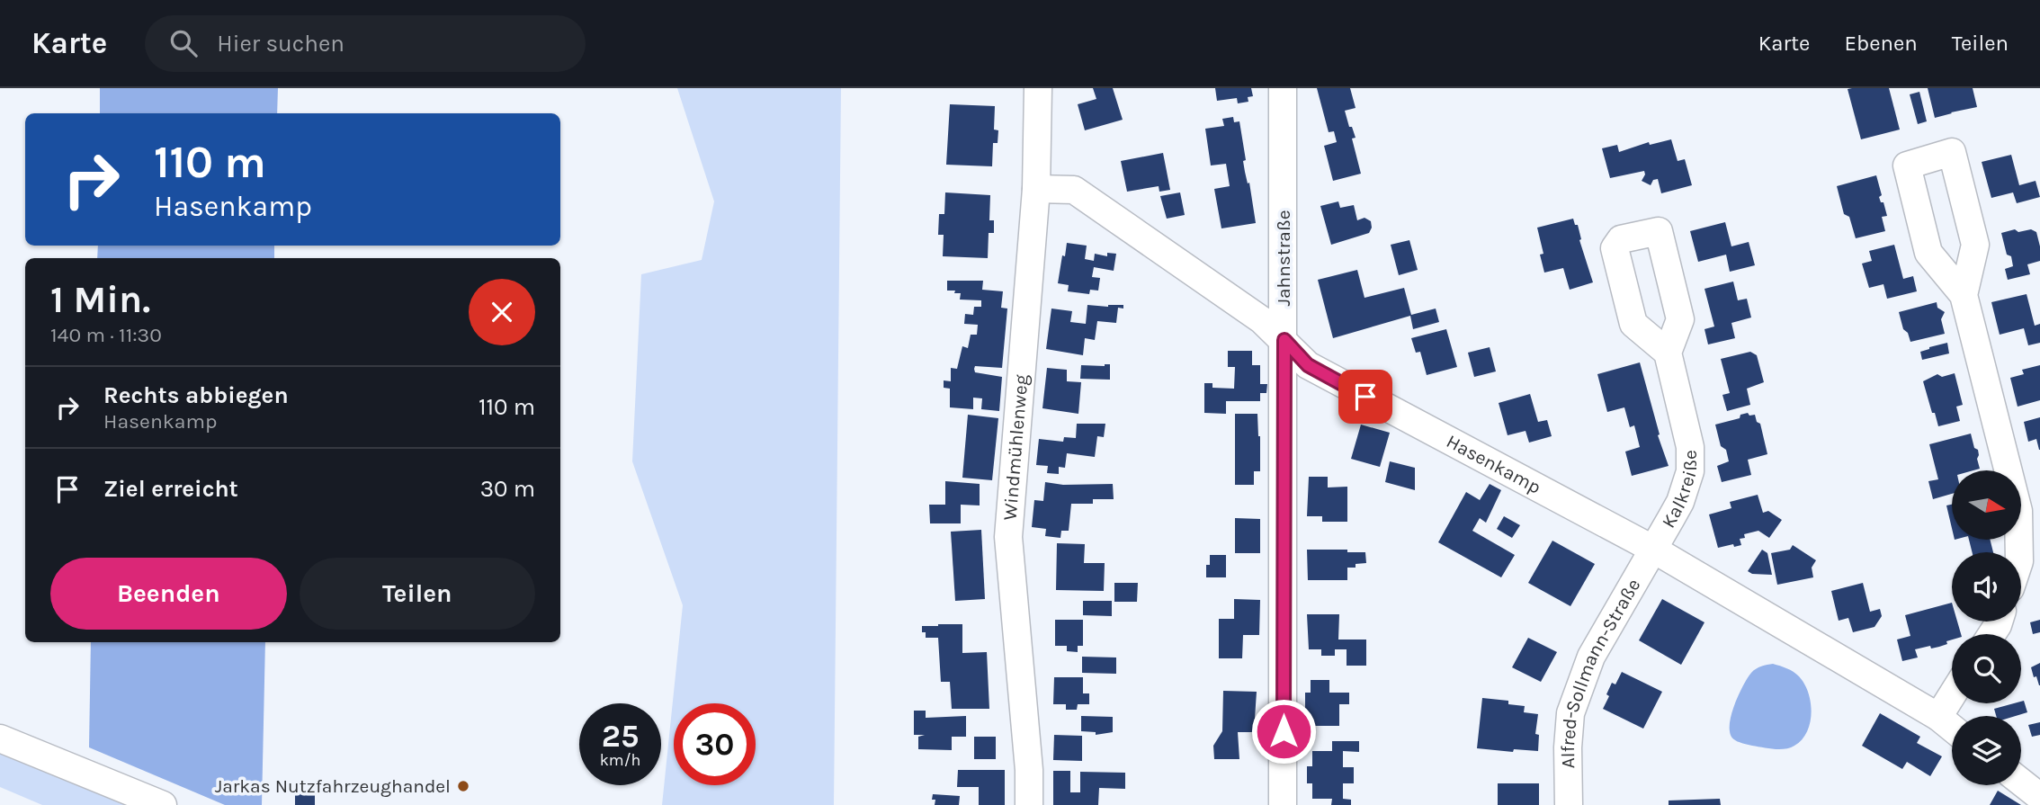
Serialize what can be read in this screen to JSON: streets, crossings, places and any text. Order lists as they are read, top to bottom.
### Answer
{
  "streets": {
    "street": [
      "Jahnstraße",
      "Windmühlenweg",
      "Hasenkamp",
      "Kalkreiße",
      "Alfred-Sollmann-Straße"
    ]
  },
  "crossings": [
    ["Jahnstraße", "Hasenkamp"],
    ["Windmühlenweg", "Hasenkamp"],
    ["Hasenkamp", "Kalkreiße"],
    ["Hasenkamp", "Alfred-Sollmann-Straße"],
    ["Kalkreiße", "Alfred-Sollmann-Straße"]
  ],
  "places": ["Jarkas Nutzfahrzeughandel"],
  "north": "right",
  "page": {
    "header": "Karte",
    "search": "Hier suchen",
    "nav": ["Karte", "Ebenen", "Teilen"],
    "turn": ["110 m", "Hasenkamp"],
    "heading": ["1 Min.", "140 m · 11:30"],
    "list": [
      {
        "name": "Rechts abbiegen",
        "note": "Hasenkamp",
        "value": "110 m"
      },
      {
        "name": "Ziel erreicht",
        "value": "30 m"
      }
    ],
    "buttons": ["Beenden", "Teilen"],
    "speed": "25 km/h",
    "limit": "30"
  }
}
